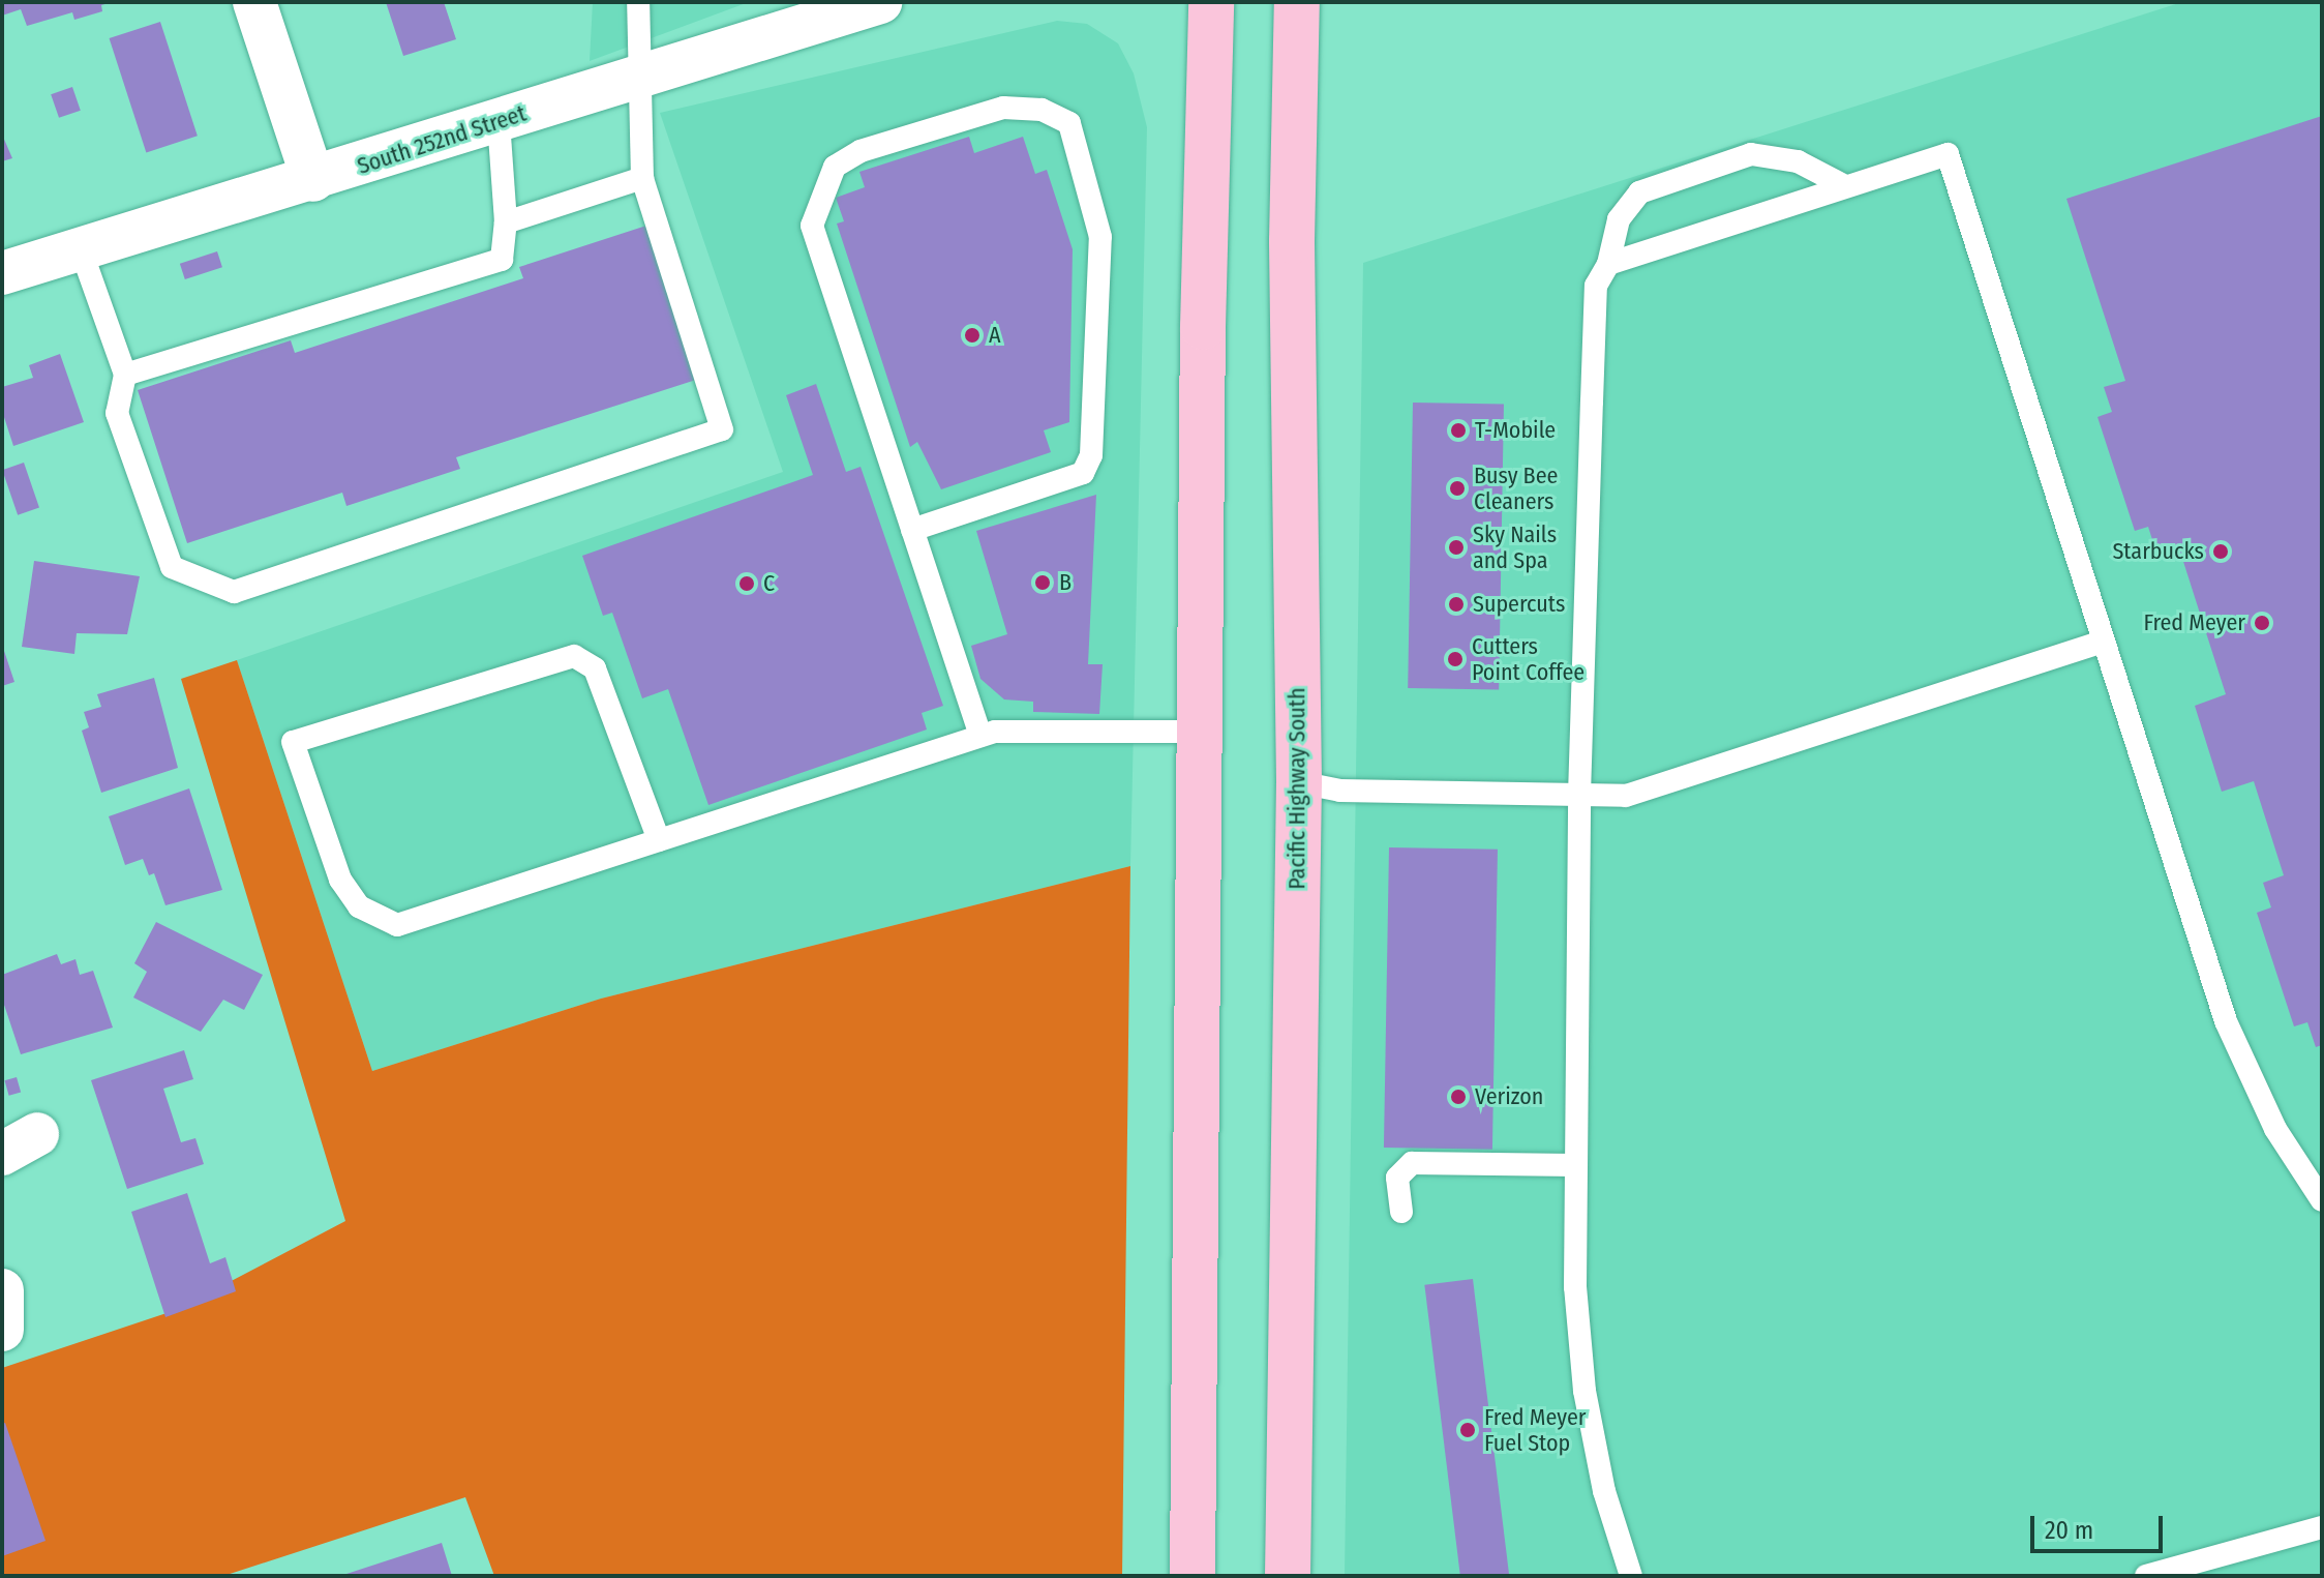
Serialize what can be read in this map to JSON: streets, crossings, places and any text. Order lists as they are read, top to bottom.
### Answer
{
  "streets": {
    "main road": ["Pacific Highway South"],
    "street": ["South 252nd Street"]
  },
  "places": [
    "A",
    "T-Mobile",
    "Busy Bee Cleaners",
    "Sky Nails and Spa",
    "Starbucks",
    "B",
    "C",
    "Supercuts",
    "Fred Meyer",
    "Cutters Point Coffee",
    "Verizon",
    "Fred Meyer Fuel Stop"
  ],
  "scale_bar": "20 m"
}
